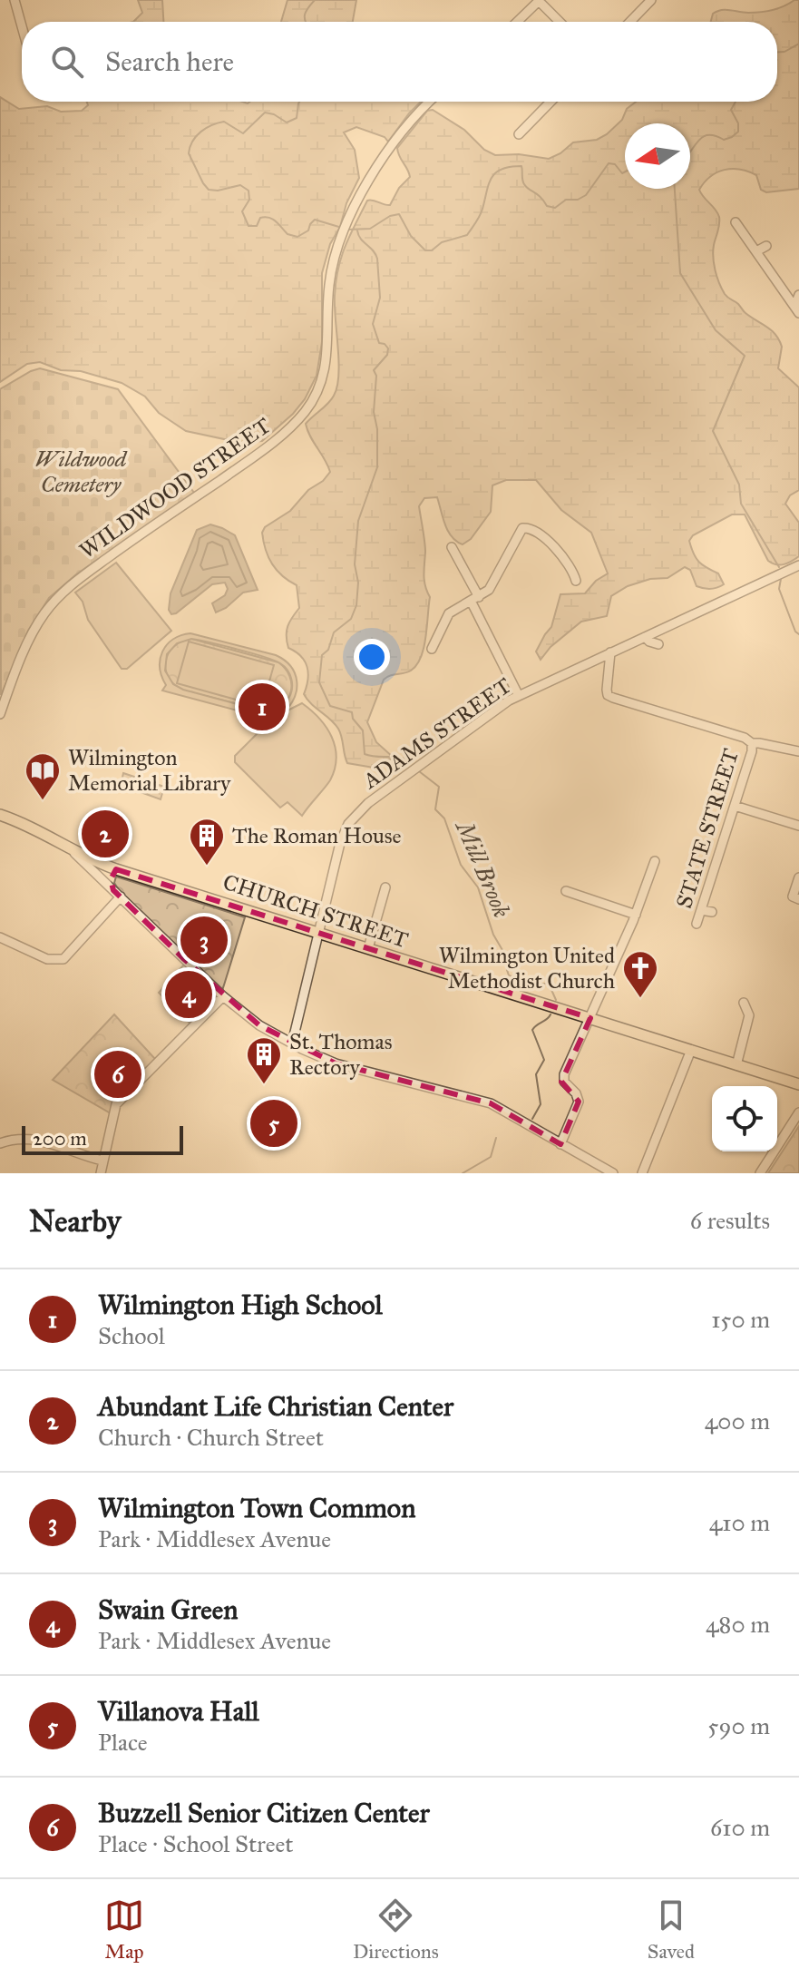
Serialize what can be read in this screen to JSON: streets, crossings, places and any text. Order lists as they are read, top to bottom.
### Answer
{
  "streets": {
    "main road": ["CHURCH STREET"],
    "street": ["WILDWOOD STREET", "ADAMS STREET", "STATE STREET"]
  },
  "crossings": [
    ["ADAMS STREET", "CHURCH STREET"]
  ],
  "water": ["Mill Brook"],
  "parks": ["Wildwood Cemetery"],
  "places": {
    "library": ["Wilmington Memorial Library"],
    "building": ["The Roman House", "St. Thomas Rectory"],
    "church": ["Wilmington United Methodist Church"]
  },
  "scale_bar": "200 m",
  "north": "left",
  "page": {
    "search": "Search here",
    "pins": [
      "1",
      "2",
      "3",
      "4",
      "6",
      "5"
    ],
    "scale": "200 m",
    "heading": ["Nearby", "6 results"],
    "list": [
      {
        "mark": "1",
        "name": "Wilmington High School",
        "note": "School",
        "value": "150 m"
      },
      {
        "mark": "2",
        "name": "Abundant Life Christian Center",
        "note": "Church · Church Street",
        "value": "400 m"
      },
      {
        "mark": "3",
        "name": "Wilmington Town Common",
        "note": "Park · Middlesex Avenue",
        "value": "410 m"
      },
      {
        "mark": "4",
        "name": "Swain Green",
        "note": "Park · Middlesex Avenue",
        "value": "480 m"
      },
      {
        "mark": "5",
        "name": "Villanova Hall",
        "note": "Place",
        "value": "590 m"
      },
      {
        "mark": "6",
        "name": "Buzzell Senior Citizen Center",
        "note": "Place · School Street",
        "value": "610 m"
      }
    ],
    "nav": ["Map", "Directions", "Saved"]
  }
}
